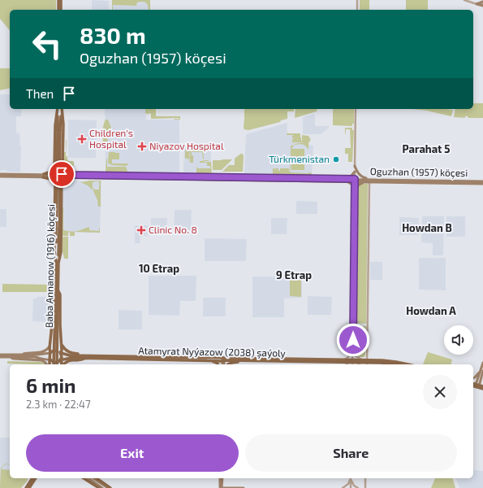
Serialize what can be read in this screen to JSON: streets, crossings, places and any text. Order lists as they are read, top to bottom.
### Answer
{
  "streets": {
    "main road": ["Oguzhan (1957) köçesi", "Baba Annanow (1916) köçesi", "Atamyrat Nyýazow (2038) şaýoly"]
  },
  "districts": [
    "Parahat 5",
    "Howdan B",
    "10 Etrap",
    "9 Etrap",
    "Howdan A"
  ],
  "places": {
    "health": ["Children's Hospital", "Niyazov Hospital", "Clinic No. 8"],
    "other": ["Türkmenistan"]
  },
  "page": {
    "turn": ["830 m", "Oguzhan (1957) köçesi"],
    "then": "Then",
    "heading": ["6 min", "2.3 km · 22:47"],
    "buttons": ["Exit", "Share"]
  }
}
